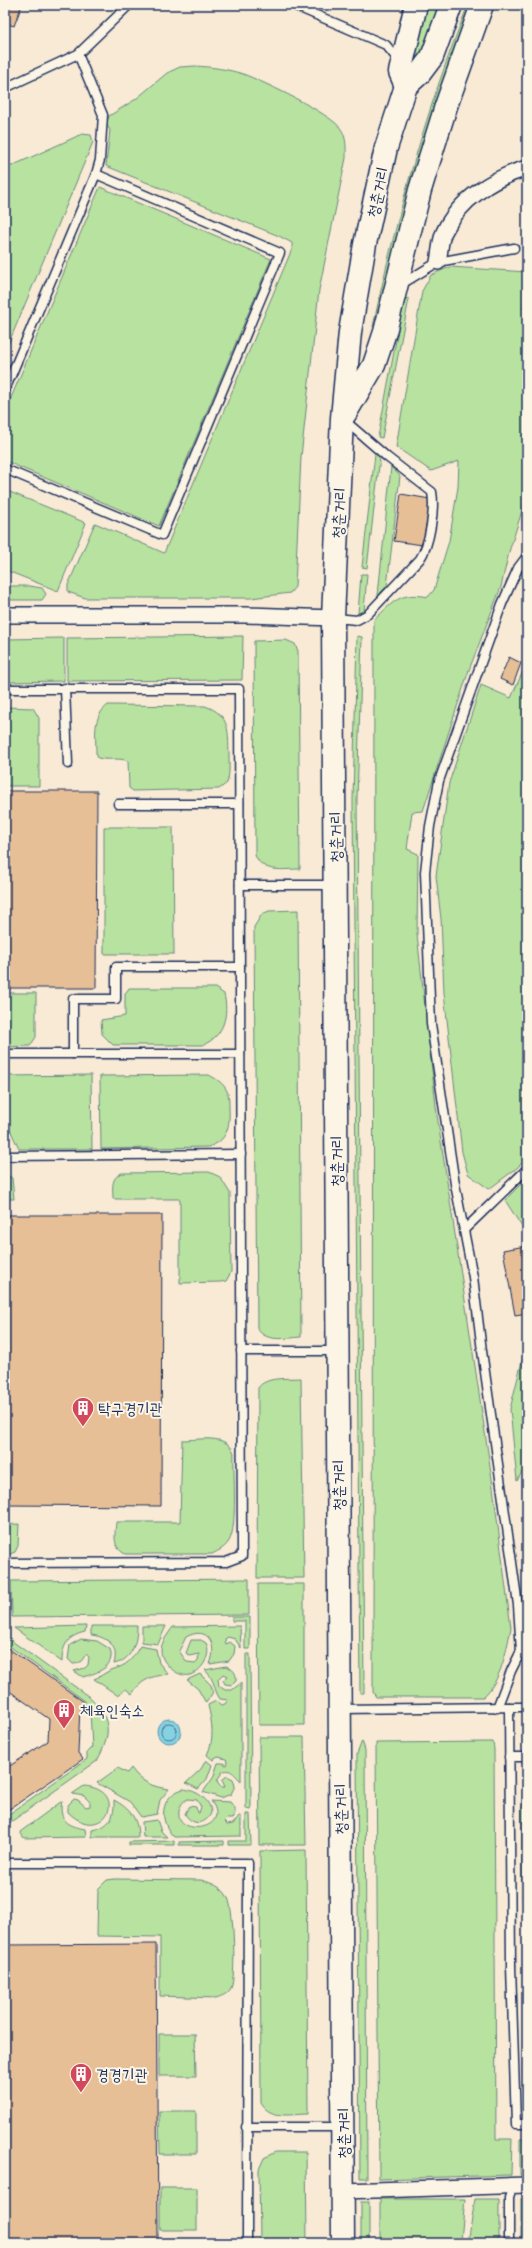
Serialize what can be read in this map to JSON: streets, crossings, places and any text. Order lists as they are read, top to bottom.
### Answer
{
  "streets": {
    "main road": ["청춘거리"]
  },
  "places": {
    "building": ["탁구경기관", "체육인숙소", "경경기관"]
  }
}
